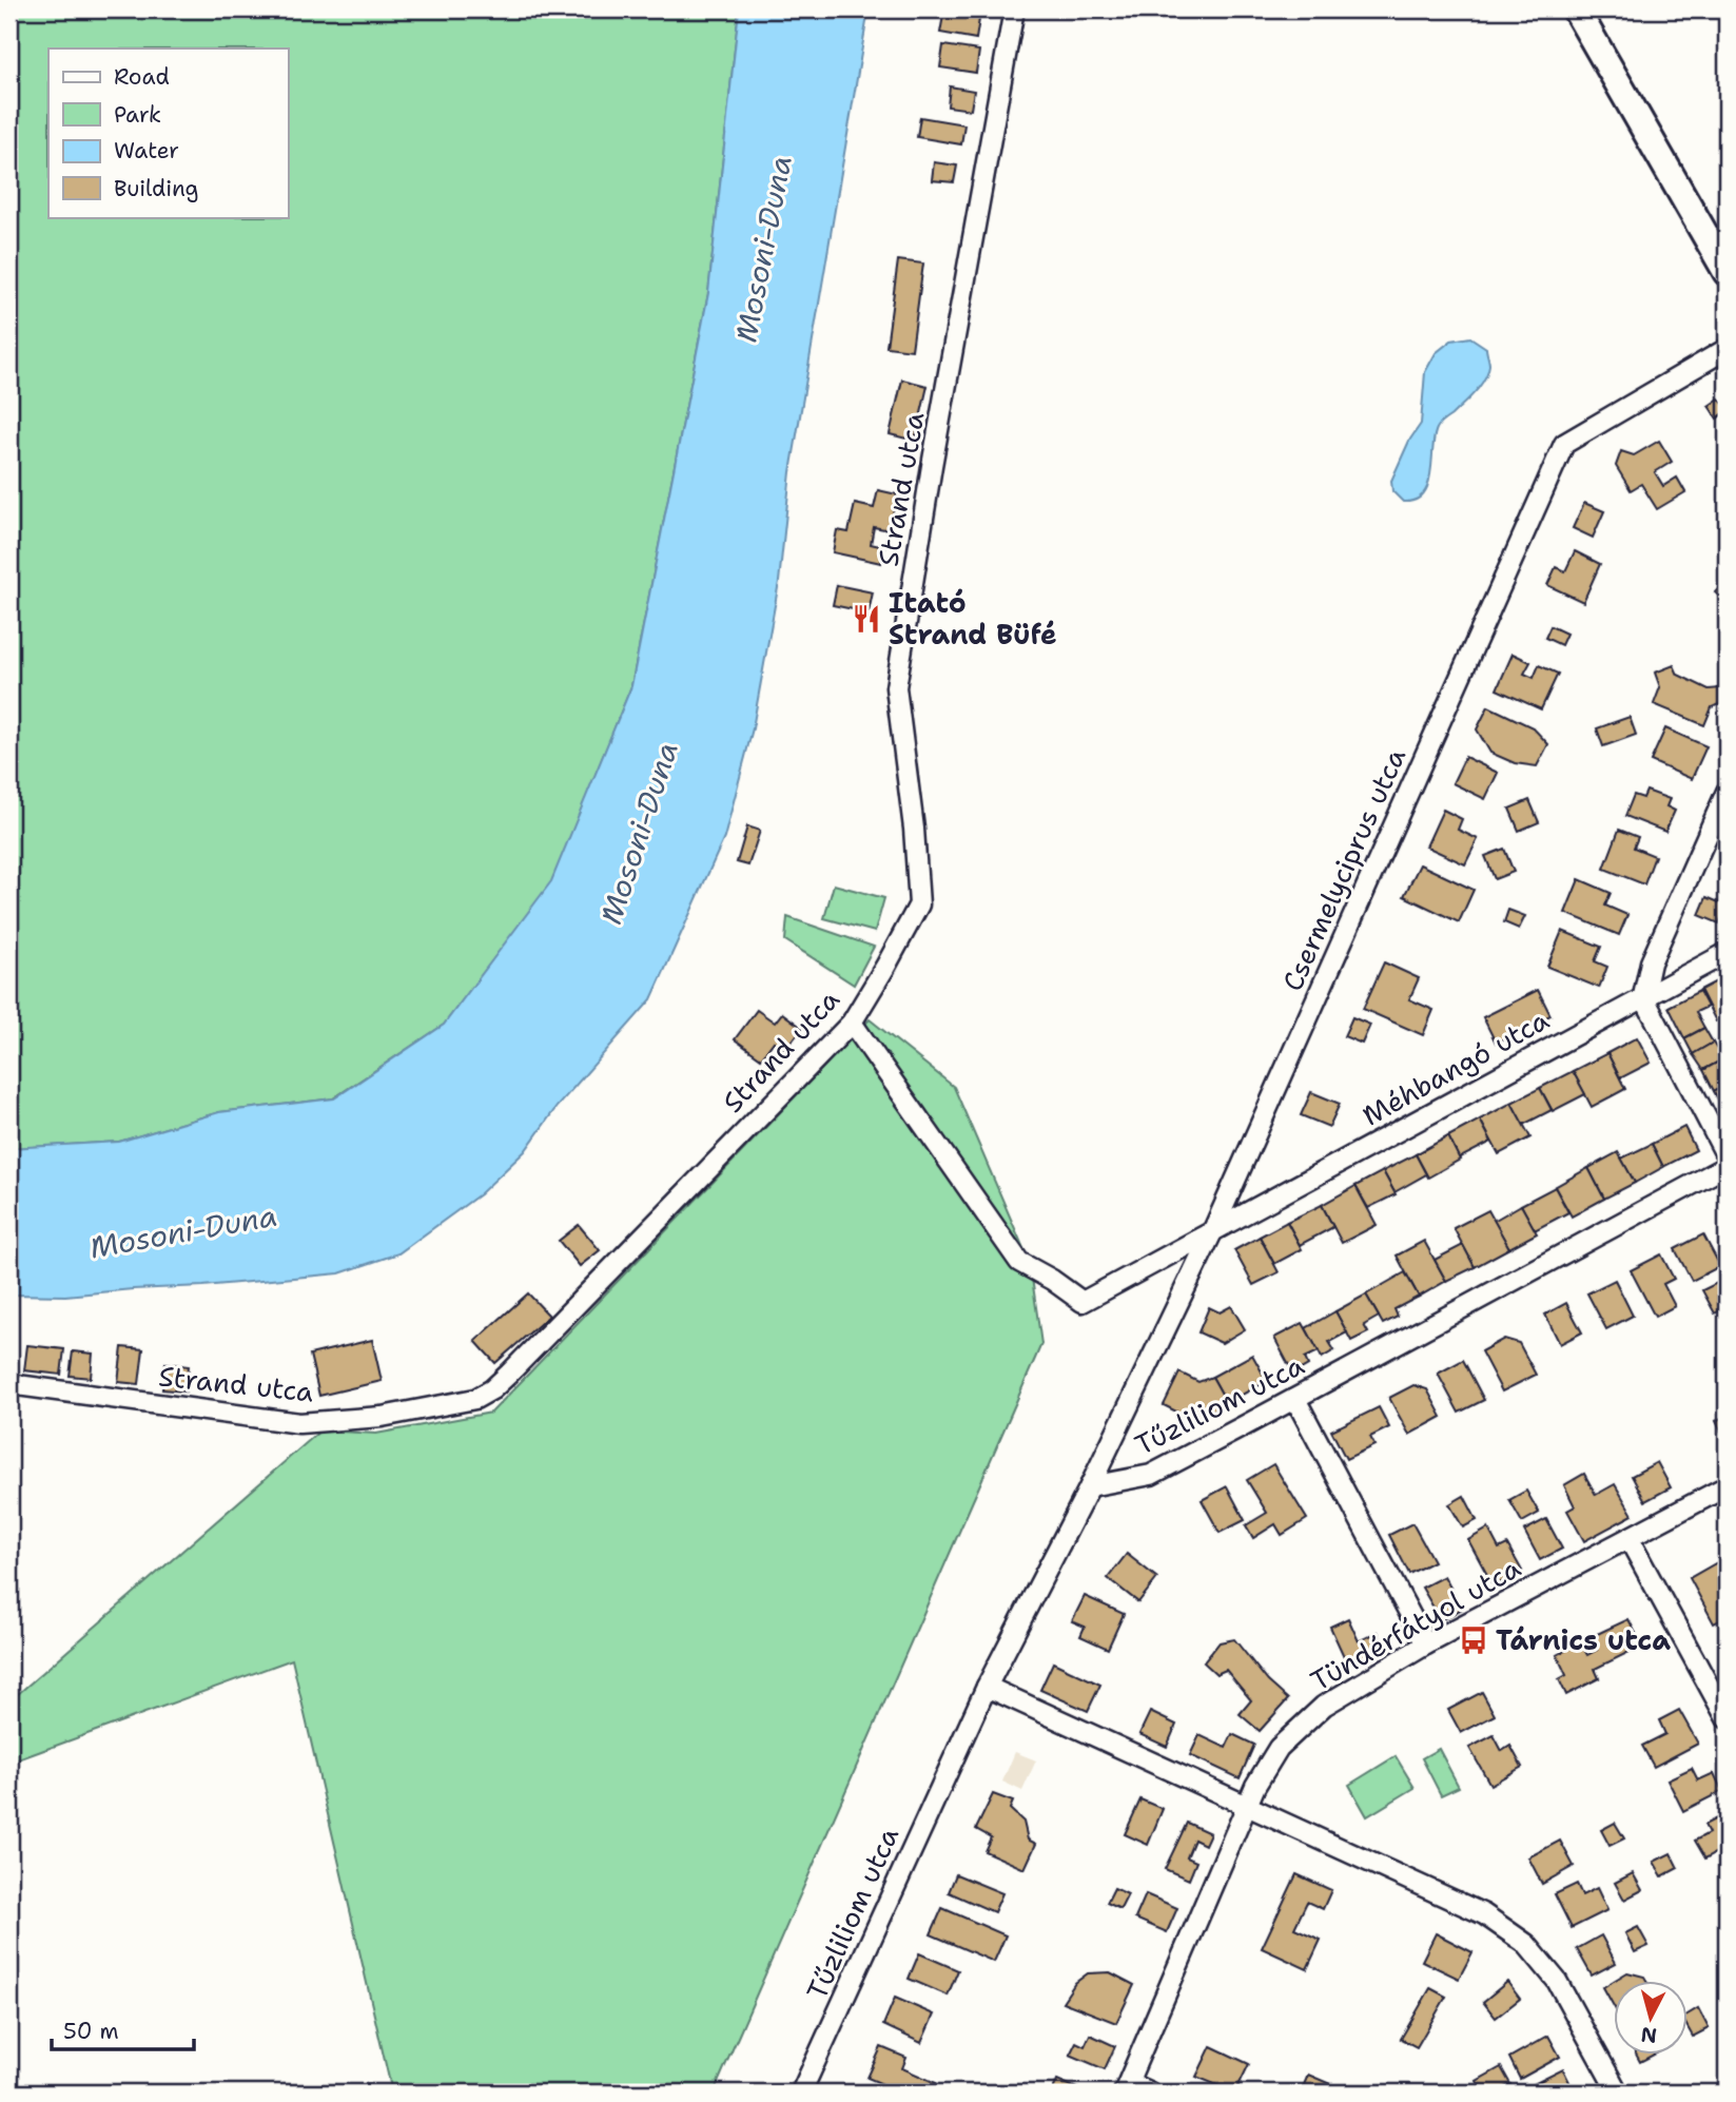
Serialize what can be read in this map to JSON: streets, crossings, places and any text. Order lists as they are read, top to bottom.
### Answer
{
  "streets": {
    "street": [
      "Strand utca",
      "Csermelyciprus utca",
      "Méhbangó utca",
      "Tűzliliom utca",
      "Tündérfátyol utca"
    ]
  },
  "crossings": [
    ["Strand utca", "Méhbangó utca"],
    ["Csermelyciprus utca", "Méhbangó utca"],
    ["Csermelyciprus utca", "Tűzliliom utca"]
  ],
  "water": ["Mosoni-Duna"],
  "places": {
    "restaurant": ["Itató Strand Büfé"],
    "bus stop": ["Tárnics utca"]
  },
  "legend": [
    "Road",
    "Park",
    "Water",
    "Building"
  ],
  "scale_bar": "50 m",
  "north": "bottom"
}
